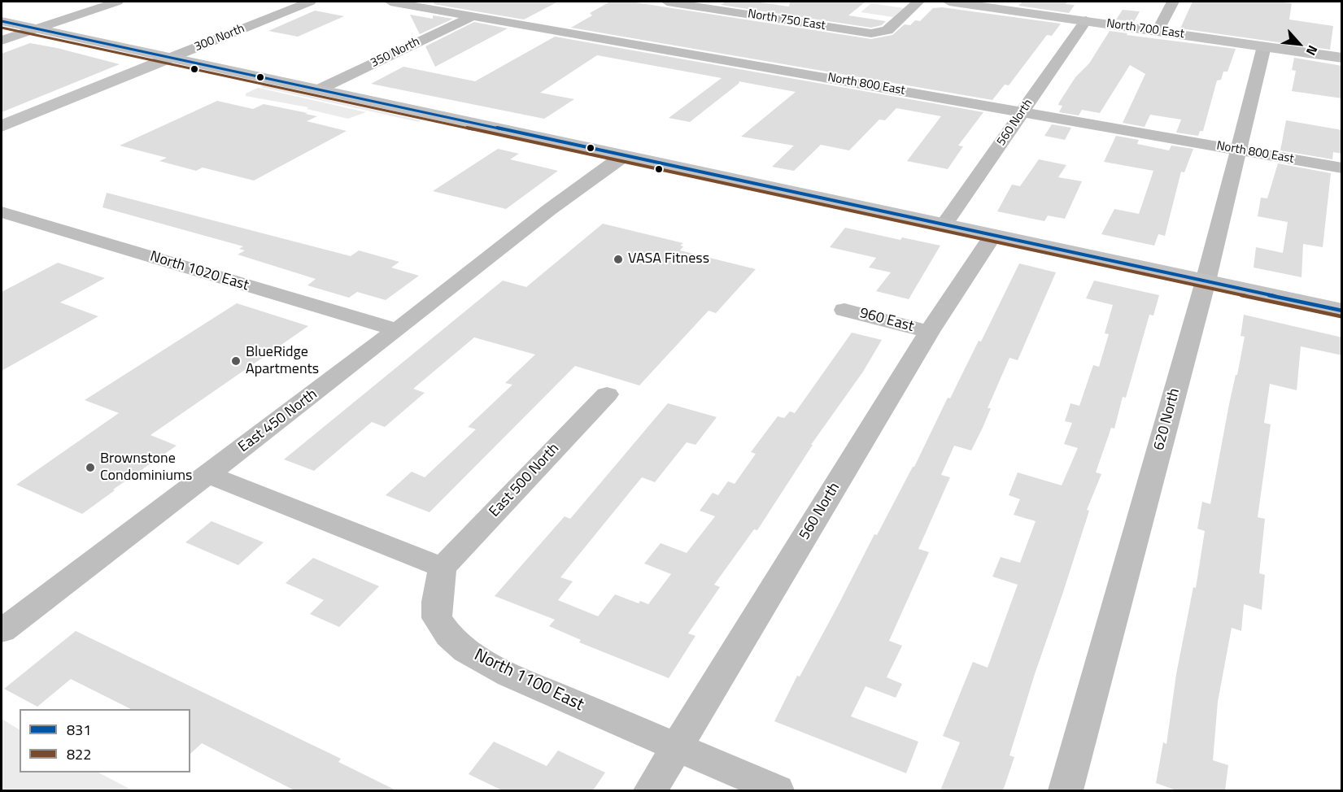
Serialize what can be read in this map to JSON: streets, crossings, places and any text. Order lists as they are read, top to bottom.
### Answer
{
  "streets": {
    "main road": ["North 700 East", "300 North"],
    "street": [
      "North 750 East",
      "350 North",
      "North 800 East",
      "560 North",
      "North 1020 East",
      "960 East",
      "620 North",
      "East 450 North",
      "East 500 North",
      "North 1100 East"
    ]
  },
  "crossings": [
    ["North 700 East", "560 North"],
    ["North 700 East", "620 North"],
    ["350 North", "North 800 East"],
    ["North 800 East", "560 North"],
    ["North 800 East", "620 North"],
    ["560 North", "960 East"],
    ["560 North", "North 1100 East"],
    ["North 1020 East", "East 450 North"],
    ["East 500 North", "North 1100 East"]
  ],
  "places": ["VASA Fitness", "BlueRidge Apartments", "Brownstone Condominiums"],
  "lines": ["transit line 831", "transit line 822"],
  "legend": ["831", "822"],
  "north": "bottom right"
}
